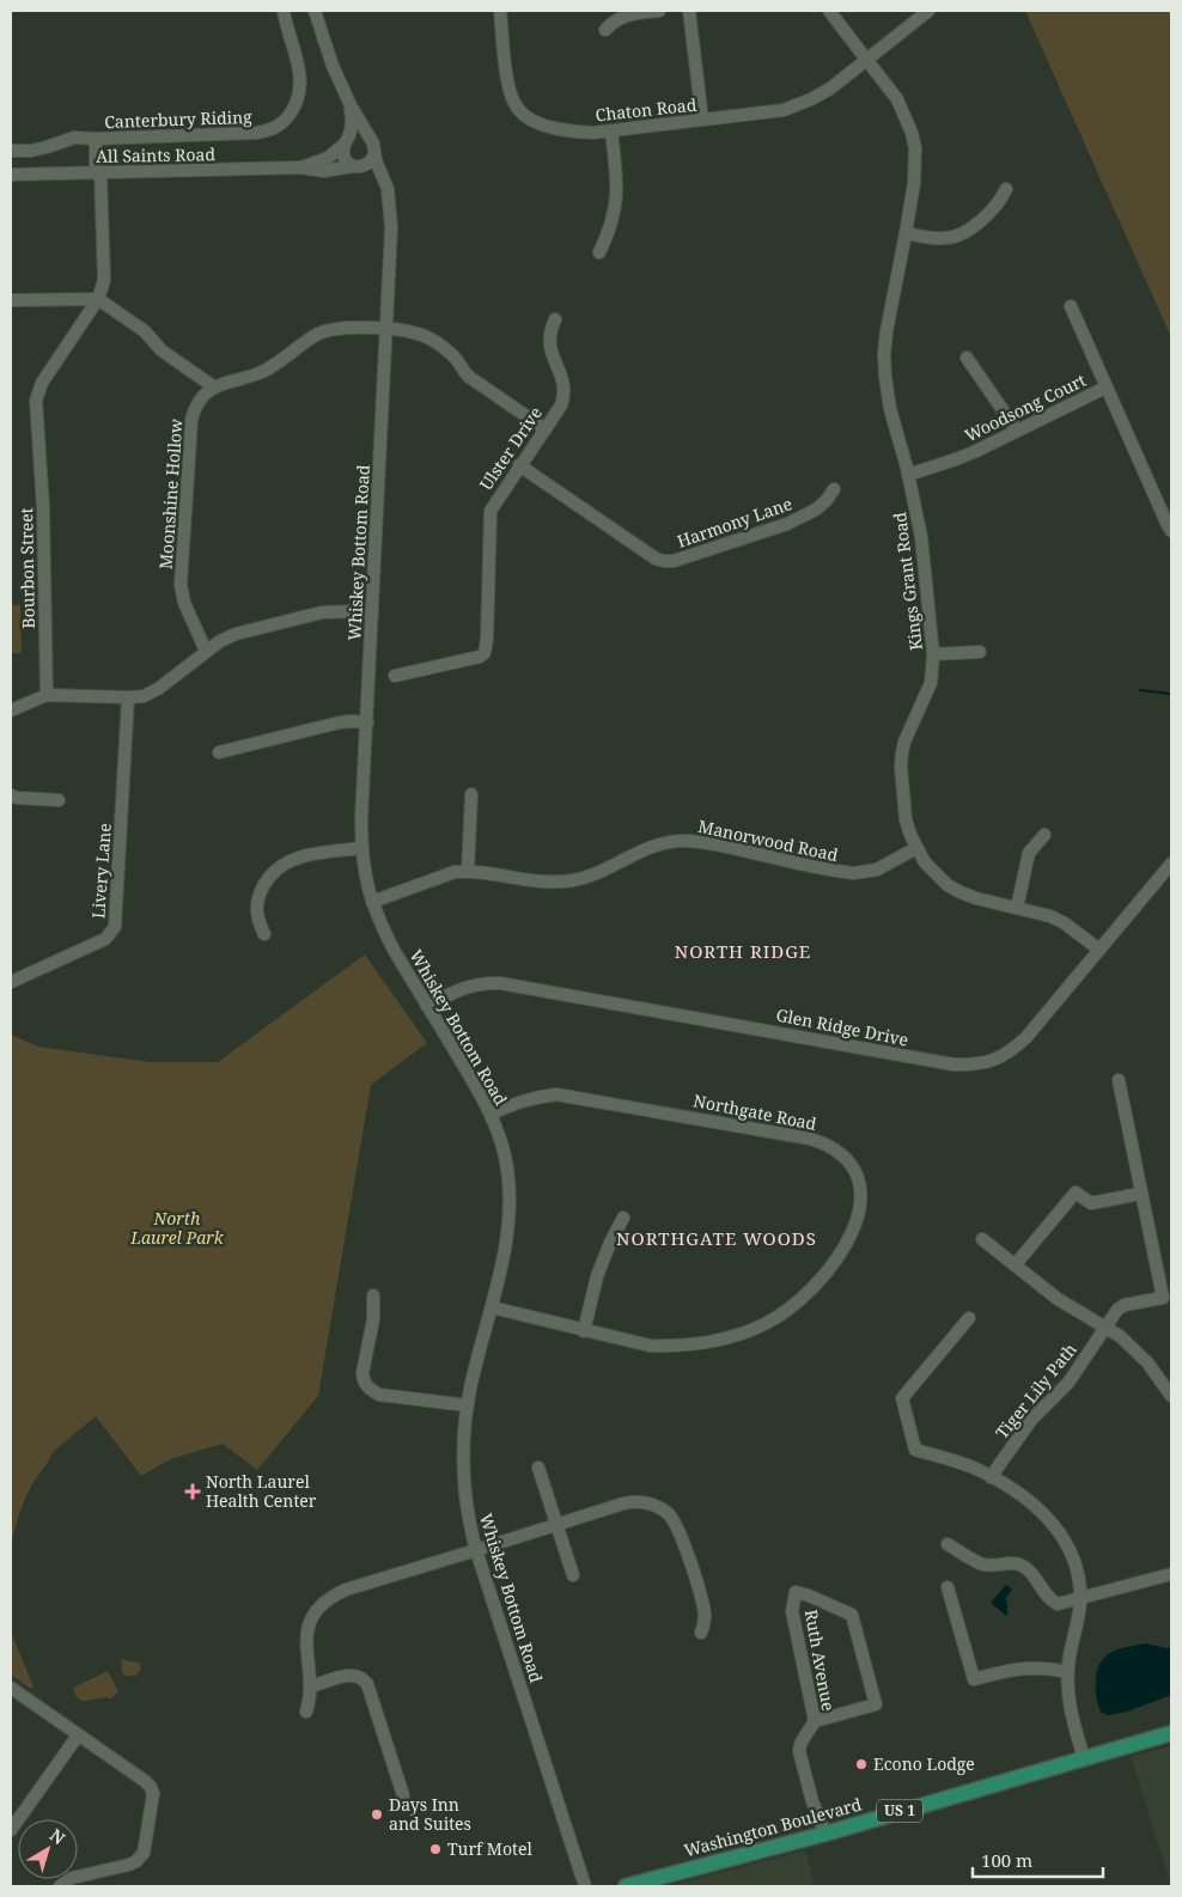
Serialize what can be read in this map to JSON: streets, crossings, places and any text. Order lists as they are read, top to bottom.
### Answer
{
  "streets": {
    "main road": ["US 1", "Washington Boulevard"],
    "street": [
      "Chaton Road",
      "Canterbury Riding",
      "All Saints Road",
      "Woodsong Court",
      "Ulster Drive",
      "Moonshine Hollow",
      "Harmony Lane",
      "Whiskey Bottom Road",
      "Bourbon Street",
      "Kings Grant Road",
      "Manorwood Road",
      "Livery Lane",
      "Glen Ridge Drive",
      "Northgate Road",
      "Tiger Lily Path",
      "Ruth Avenue"
    ]
  },
  "crossings": [
    ["Chaton Road", "Kings Grant Road"],
    ["Canterbury Riding", "All Saints Road"],
    ["Canterbury Riding", "Bourbon Street"],
    ["All Saints Road", "Whiskey Bottom Road"],
    ["All Saints Road", "Bourbon Street"],
    ["Woodsong Court", "Kings Grant Road"],
    ["Ulster Drive", "Harmony Lane"],
    ["Whiskey Bottom Road", "Manorwood Road"],
    ["Whiskey Bottom Road", "Glen Ridge Drive"],
    ["Whiskey Bottom Road", "Northgate Road"],
    ["Kings Grant Road", "Manorwood Road"],
    ["Kings Grant Road", "Glen Ridge Drive"],
    ["Ruth Avenue", "Washington Boulevard"]
  ],
  "districts": ["NORTH RIDGE", "NORTHGATE WOODS"],
  "parks": ["North Laurel Park"],
  "places": {
    "health": ["North Laurel Health Center"],
    "other": ["Econo Lodge", "Days Inn and Suites", "Turf Motel"]
  },
  "scale_bar": "100 m",
  "north": "top right"
}
